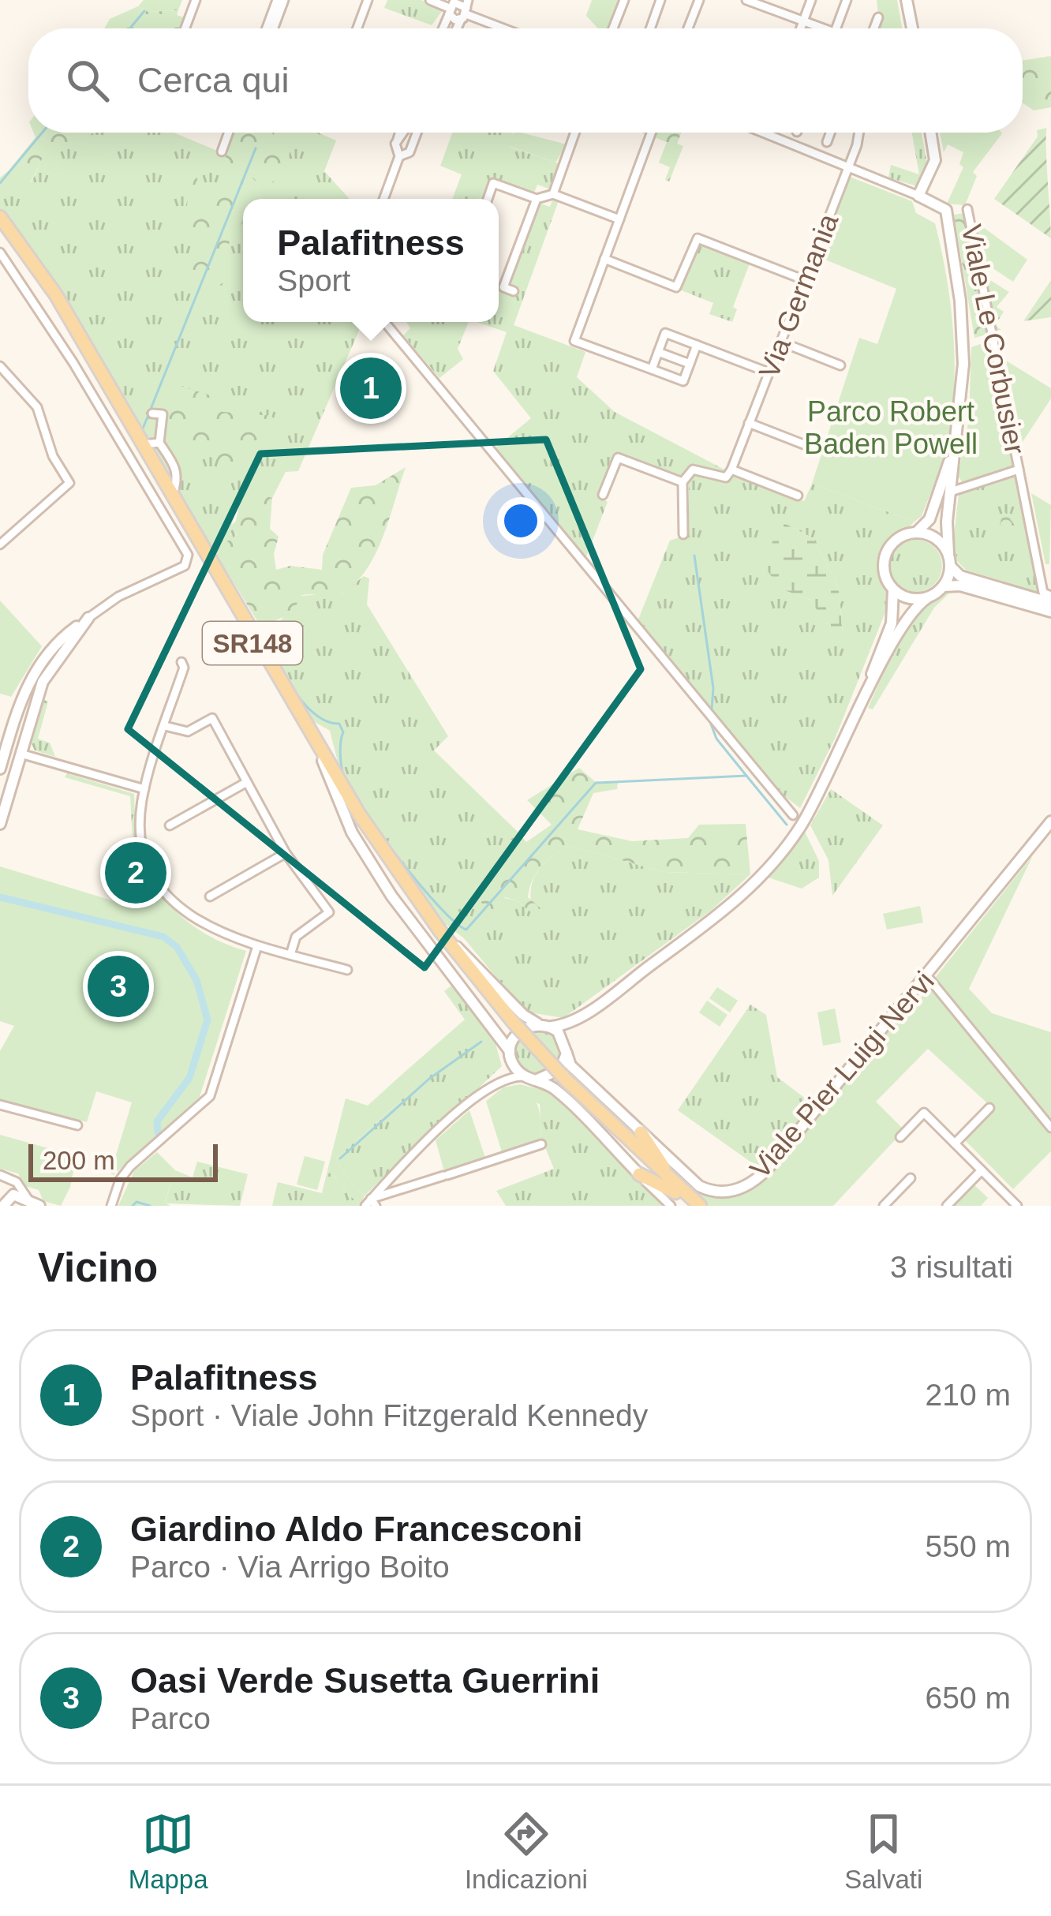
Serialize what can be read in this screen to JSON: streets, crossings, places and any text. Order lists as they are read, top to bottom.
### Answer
{
  "streets": {
    "main road": ["SR148"],
    "street": ["Via Germania", "Viale Le Corbusier", "Viale Pier Luigi Nervi"]
  },
  "crossings": [
    ["Viale Le Corbusier", "Viale Pier Luigi Nervi"]
  ],
  "parks": ["Parco Robert Baden Powell"],
  "scale_bar": "200 m",
  "page": {
    "search": "Cerca qui",
    "popup": ["Palafitness", "Sport"],
    "pins": ["1", "2", "3"],
    "scale": "200 m",
    "heading": ["Vicino", "3 risultati"],
    "list": [
      {
        "mark": "1",
        "name": "Palafitness",
        "note": "Sport · Viale John Fitzgerald Kennedy",
        "value": "210 m"
      },
      {
        "mark": "2",
        "name": "Giardino Aldo Francesconi",
        "note": "Parco · Via Arrigo Boito",
        "value": "550 m"
      },
      {
        "mark": "3",
        "name": "Oasi Verde Susetta Guerrini",
        "note": "Parco",
        "value": "650 m"
      }
    ],
    "nav": ["Mappa", "Indicazioni", "Salvati"]
  }
}
